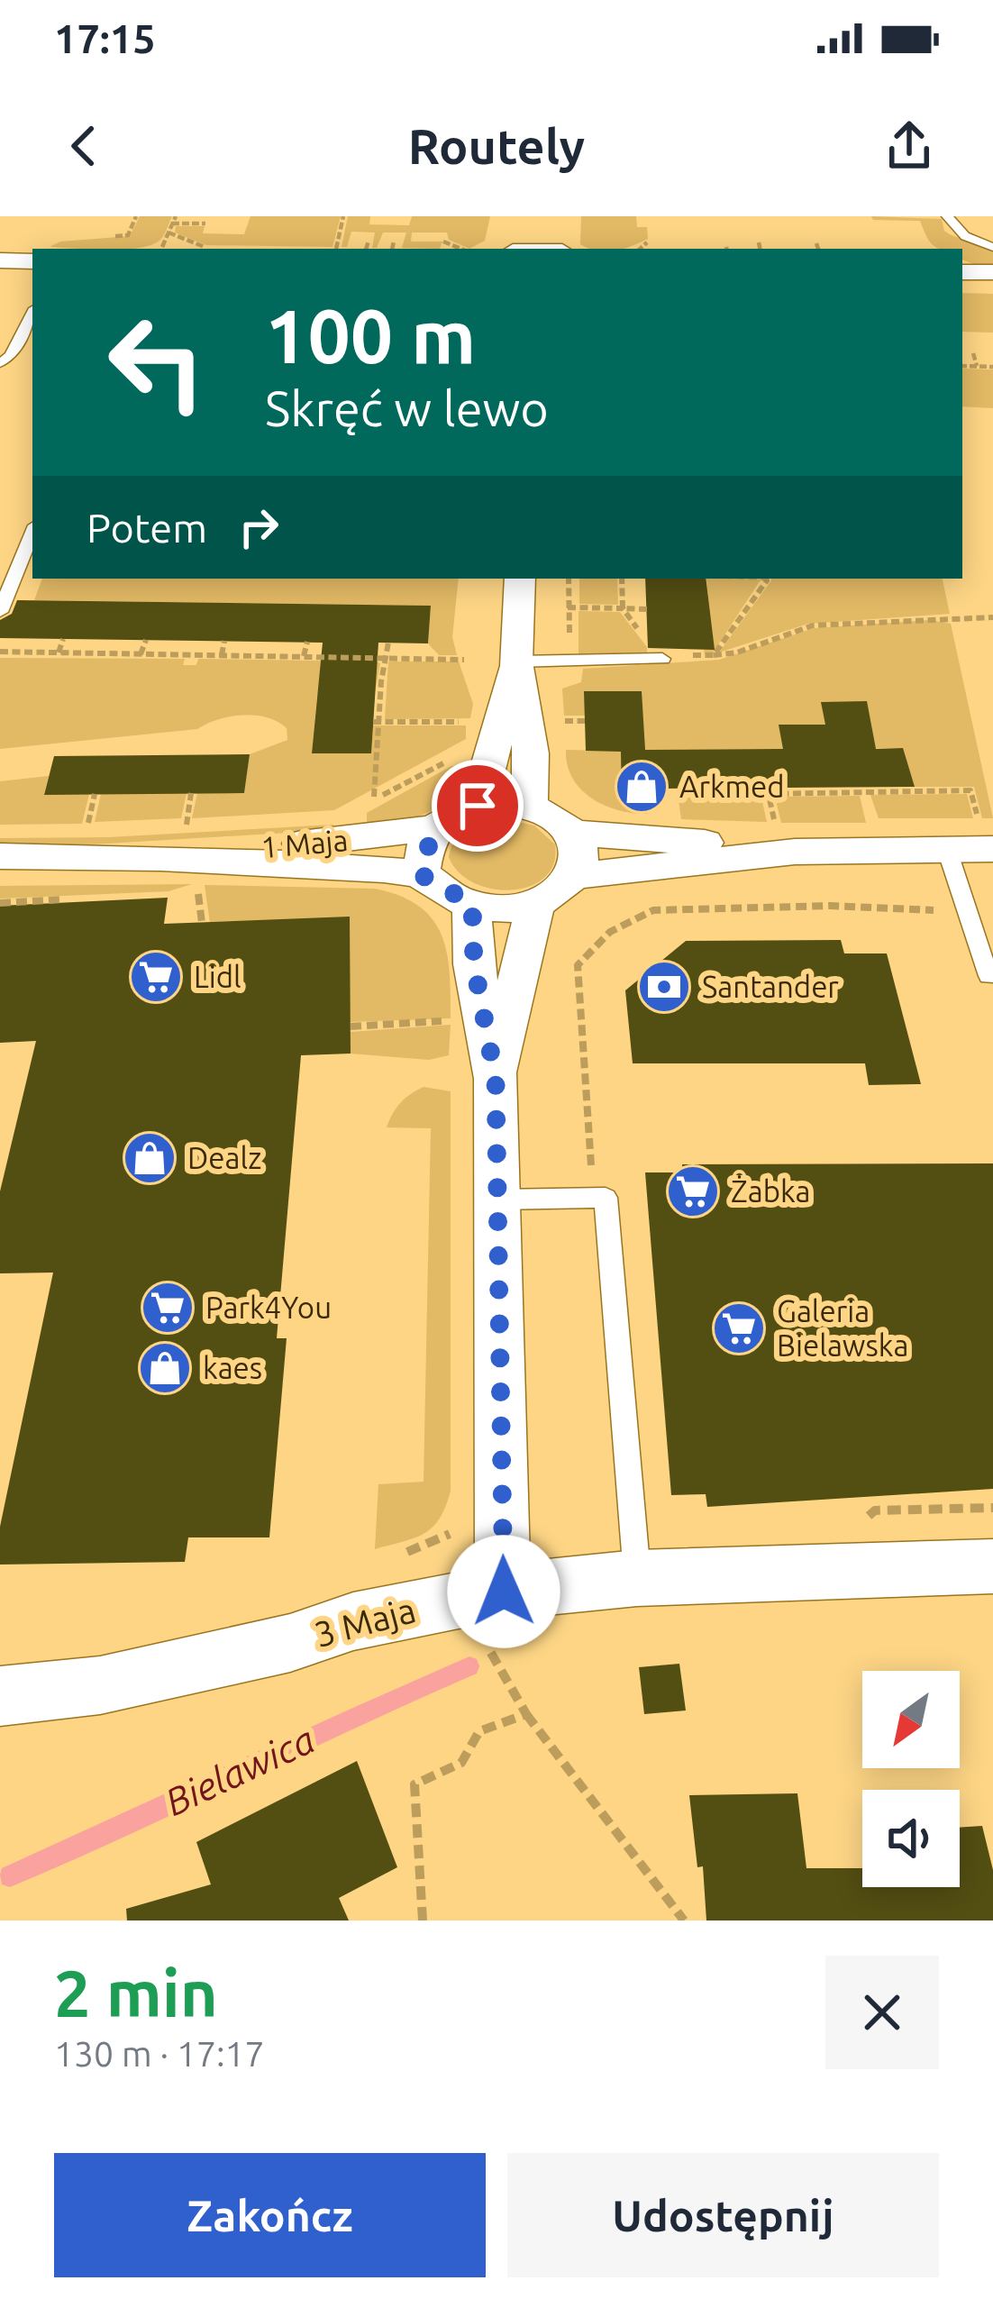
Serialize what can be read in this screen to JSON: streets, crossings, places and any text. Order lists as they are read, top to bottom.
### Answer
{
  "streets": {
    "street": ["1 Maja", "3 Maja"]
  },
  "water": ["Bielawica"],
  "places": {
    "shop": ["Arkmed", "Dealz", "kaes"],
    "supermarket": [
      "Lidl",
      "Żabka",
      "Park4You",
      "Galeria Bielawska"
    ],
    "bank": ["Santander"]
  },
  "north": "bottom left",
  "page": {
    "status": "17:15",
    "header": "Routely",
    "turn": ["100 m", "Skręć w lewo"],
    "then": "Potem",
    "heading": ["2 min", "130 m · 17:17"],
    "buttons": ["Zakończ", "Udostępnij"]
  }
}
